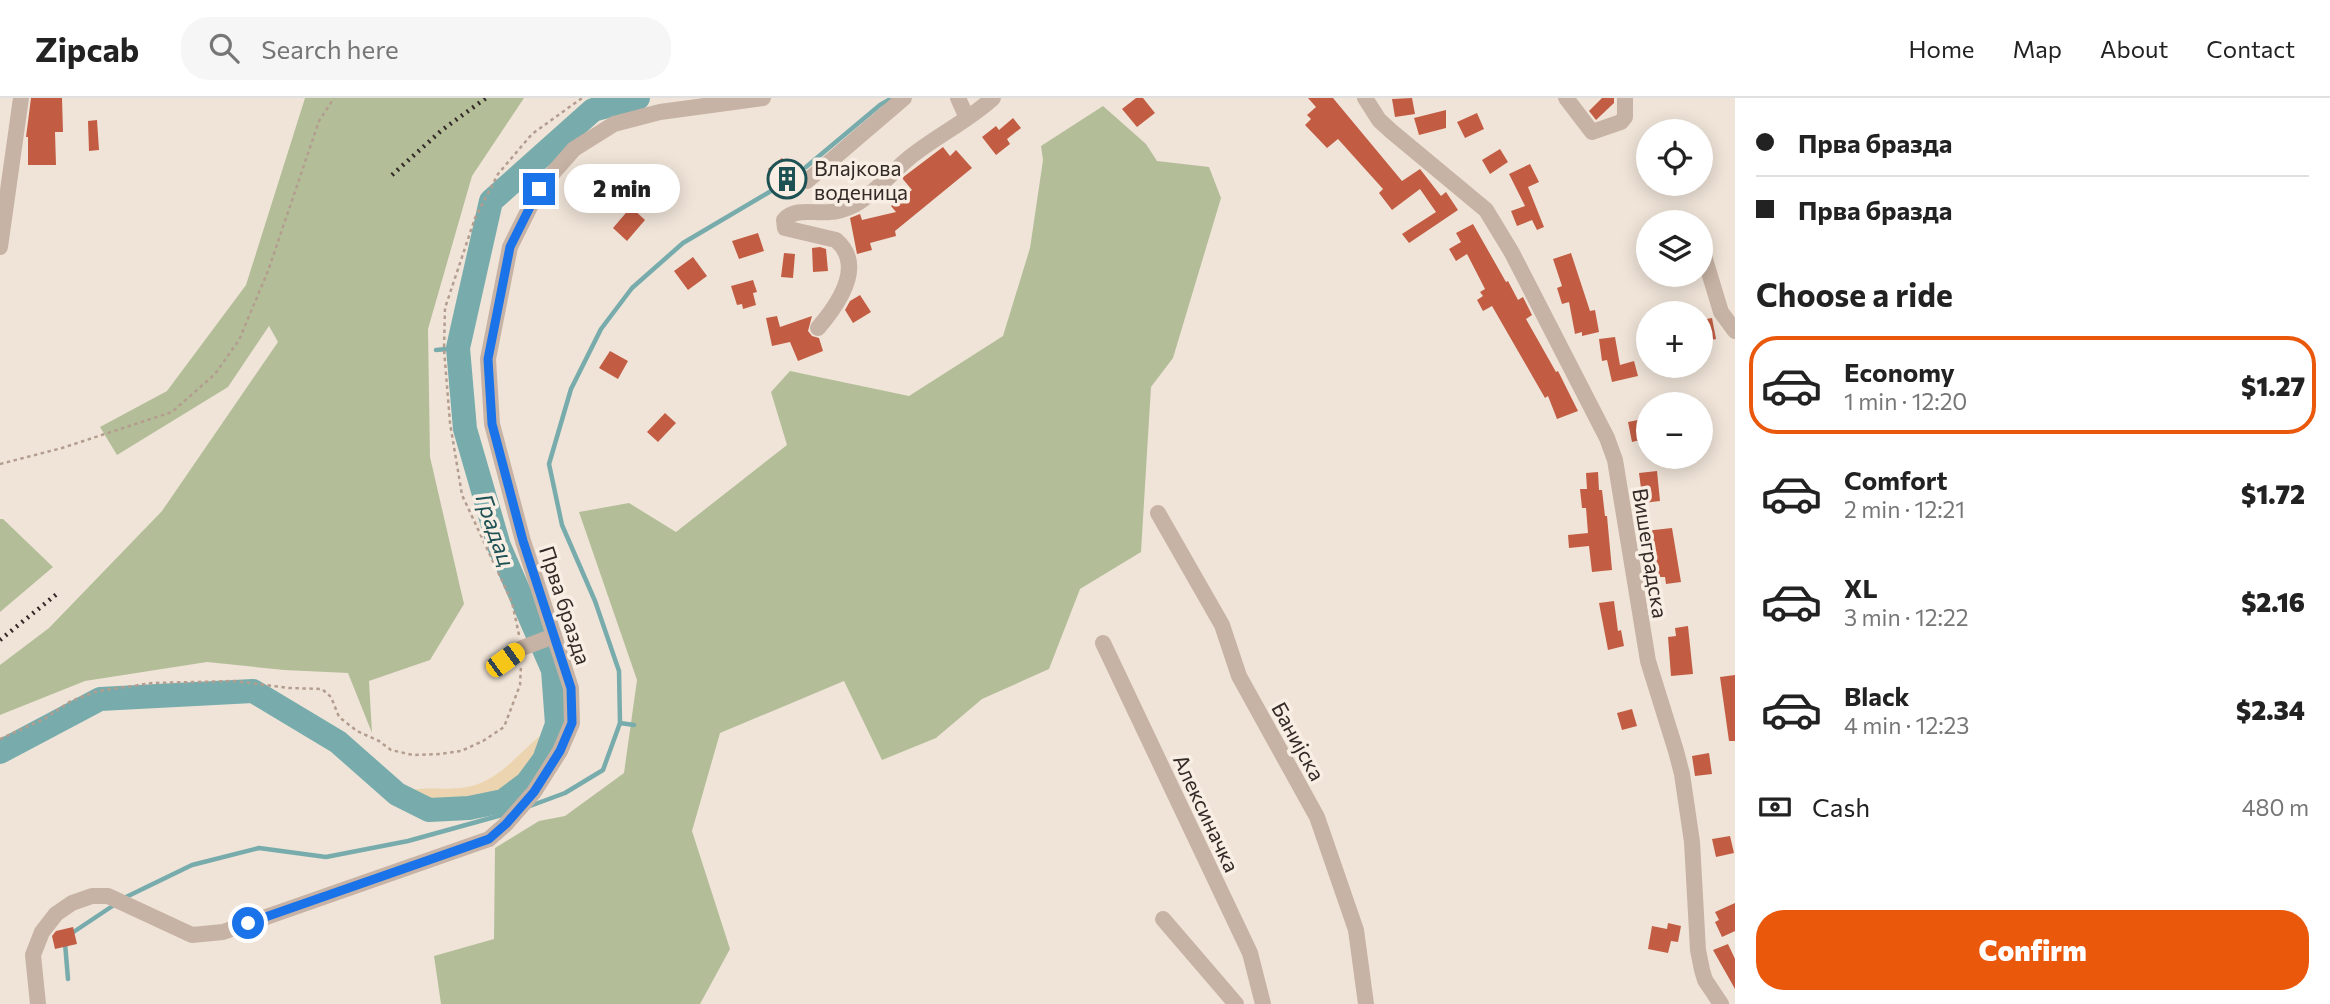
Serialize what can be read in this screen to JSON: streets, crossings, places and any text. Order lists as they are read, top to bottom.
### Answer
{
  "streets": {
    "street": [
      "Вишеградска",
      "Прва бразда",
      "Банијска",
      "Алексиначка"
    ]
  },
  "water": ["Градац"],
  "places": {
    "building": ["Влајкова воденица"]
  },
  "page": {
    "header": "Zipcab",
    "search": "Search here",
    "nav": [
      "Home",
      "Map",
      "About",
      "Contact"
    ],
    "banner": ["Прва бразда", "Прва бразда"],
    "map_buttons": ["+", "−"],
    "bubble": "2 min",
    "heading": "Choose a ride",
    "list": [
      {
        "name": "Economy",
        "note": "1 min · 12:20",
        "value": "$1.27"
      },
      {
        "name": "Comfort",
        "note": "2 min · 12:21",
        "value": "$1.72"
      },
      {
        "name": "XL",
        "note": "3 min · 12:22",
        "value": "$2.16"
      },
      {
        "name": "Black",
        "note": "4 min · 12:23",
        "value": "$2.34"
      }
    ],
    "pay": ["Cash", "480 m"],
    "buttons": "Confirm"
  }
}
